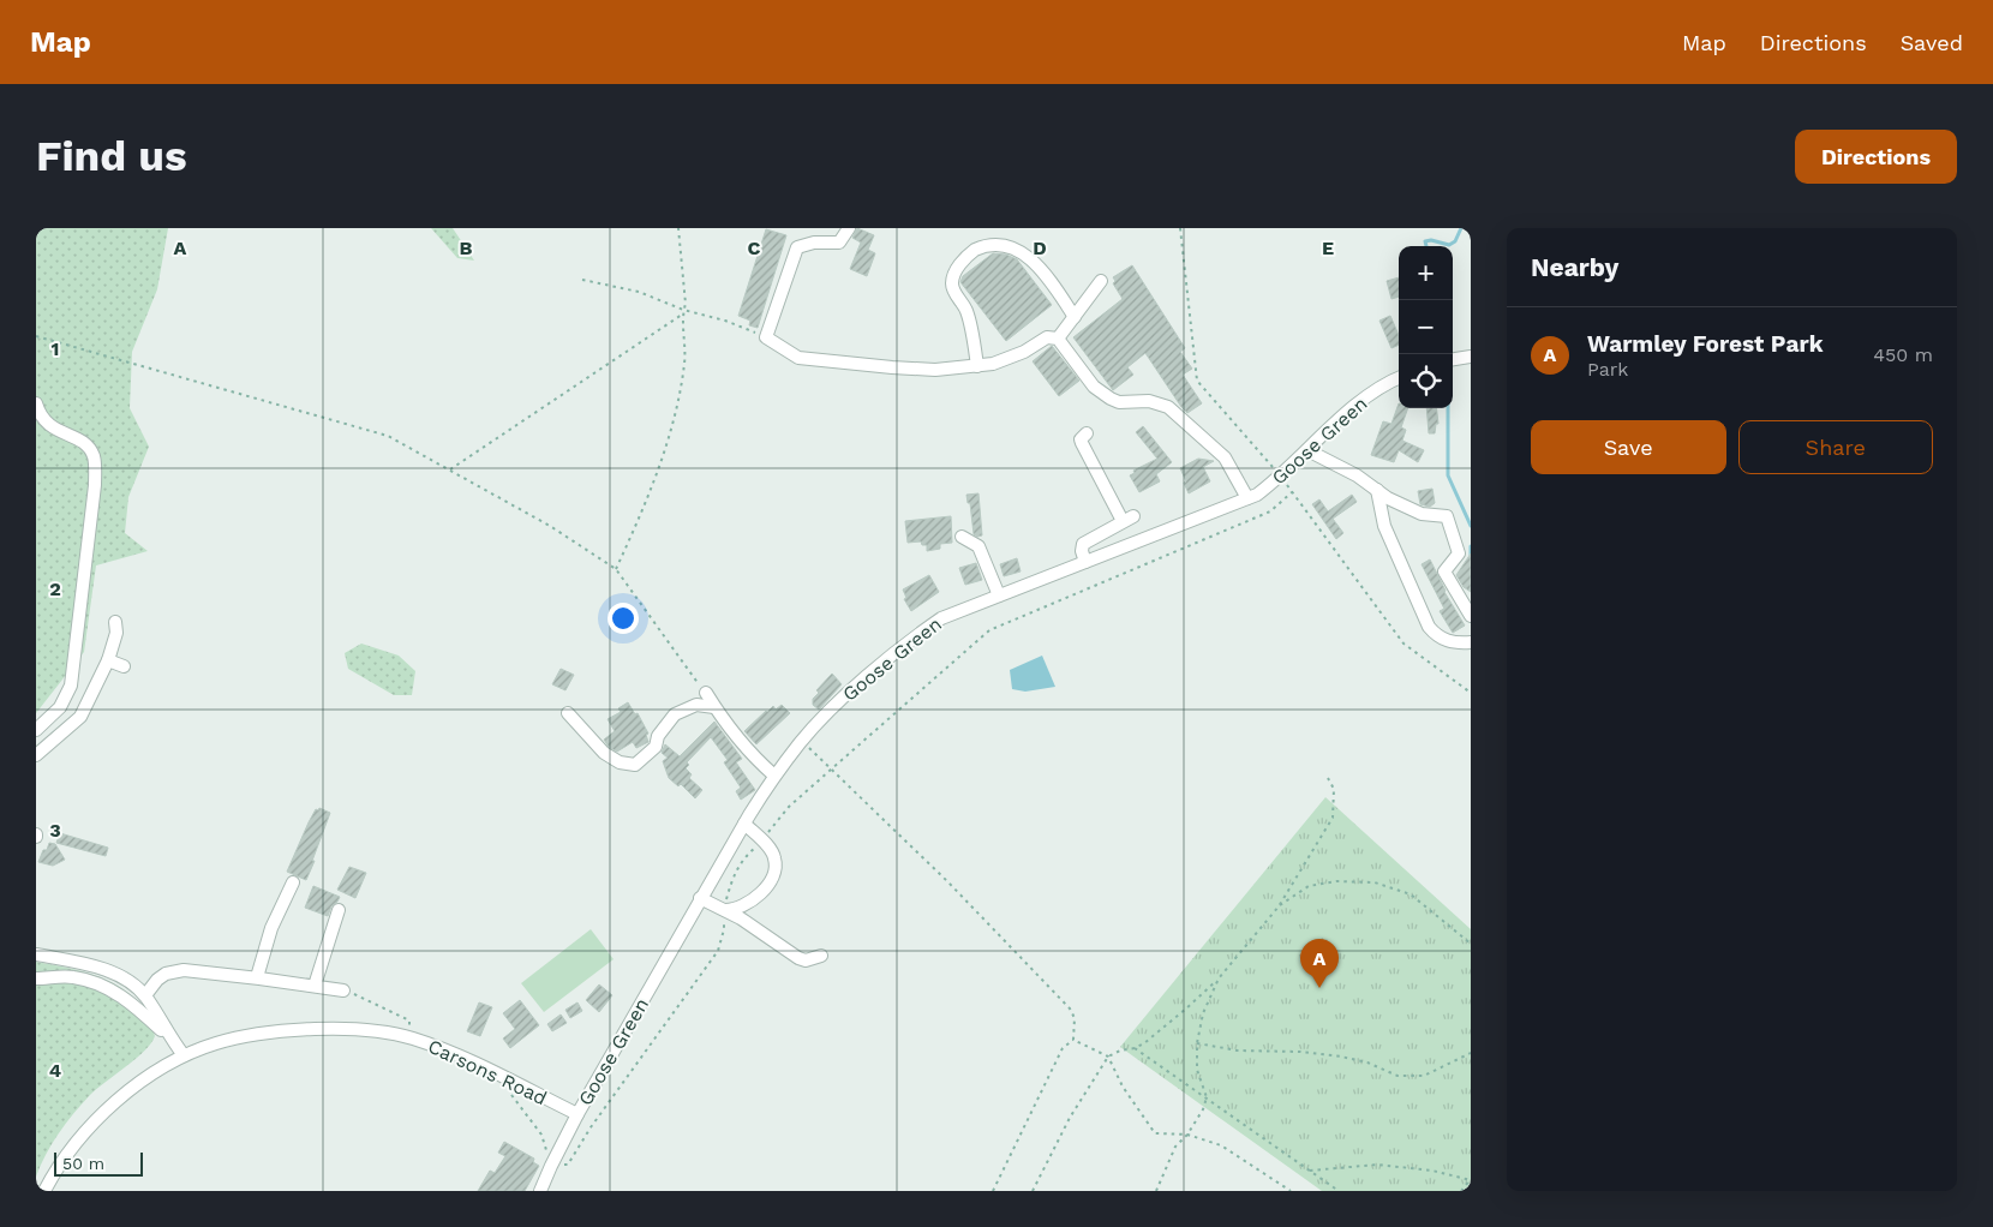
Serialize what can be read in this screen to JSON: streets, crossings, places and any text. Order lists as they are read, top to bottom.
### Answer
{
  "streets": {
    "street": ["Goose Green", "Carsons Road"]
  },
  "crossings": [
    ["Goose Green", "Carsons Road"]
  ],
  "scale_bar": "50 m",
  "page": {
    "header": "Map",
    "nav": ["Map", "Directions", "Saved"],
    "buttons": [
      "Directions",
      ["Save", "Share"]
    ],
    "title": "Find us",
    "heading": "Nearby",
    "map_buttons": ["+", "−"],
    "list": [
      {
        "mark": "A",
        "name": "Warmley Forest Park",
        "note": "Park",
        "value": "450 m"
      }
    ],
    "pins": "A",
    "scale": "50 m"
  },
  "grid": {
    "columns": [
      "A",
      "B",
      "C",
      "D",
      "E"
    ],
    "rows": [
      "1",
      "2",
      "3",
      "4"
    ]
  }
}
